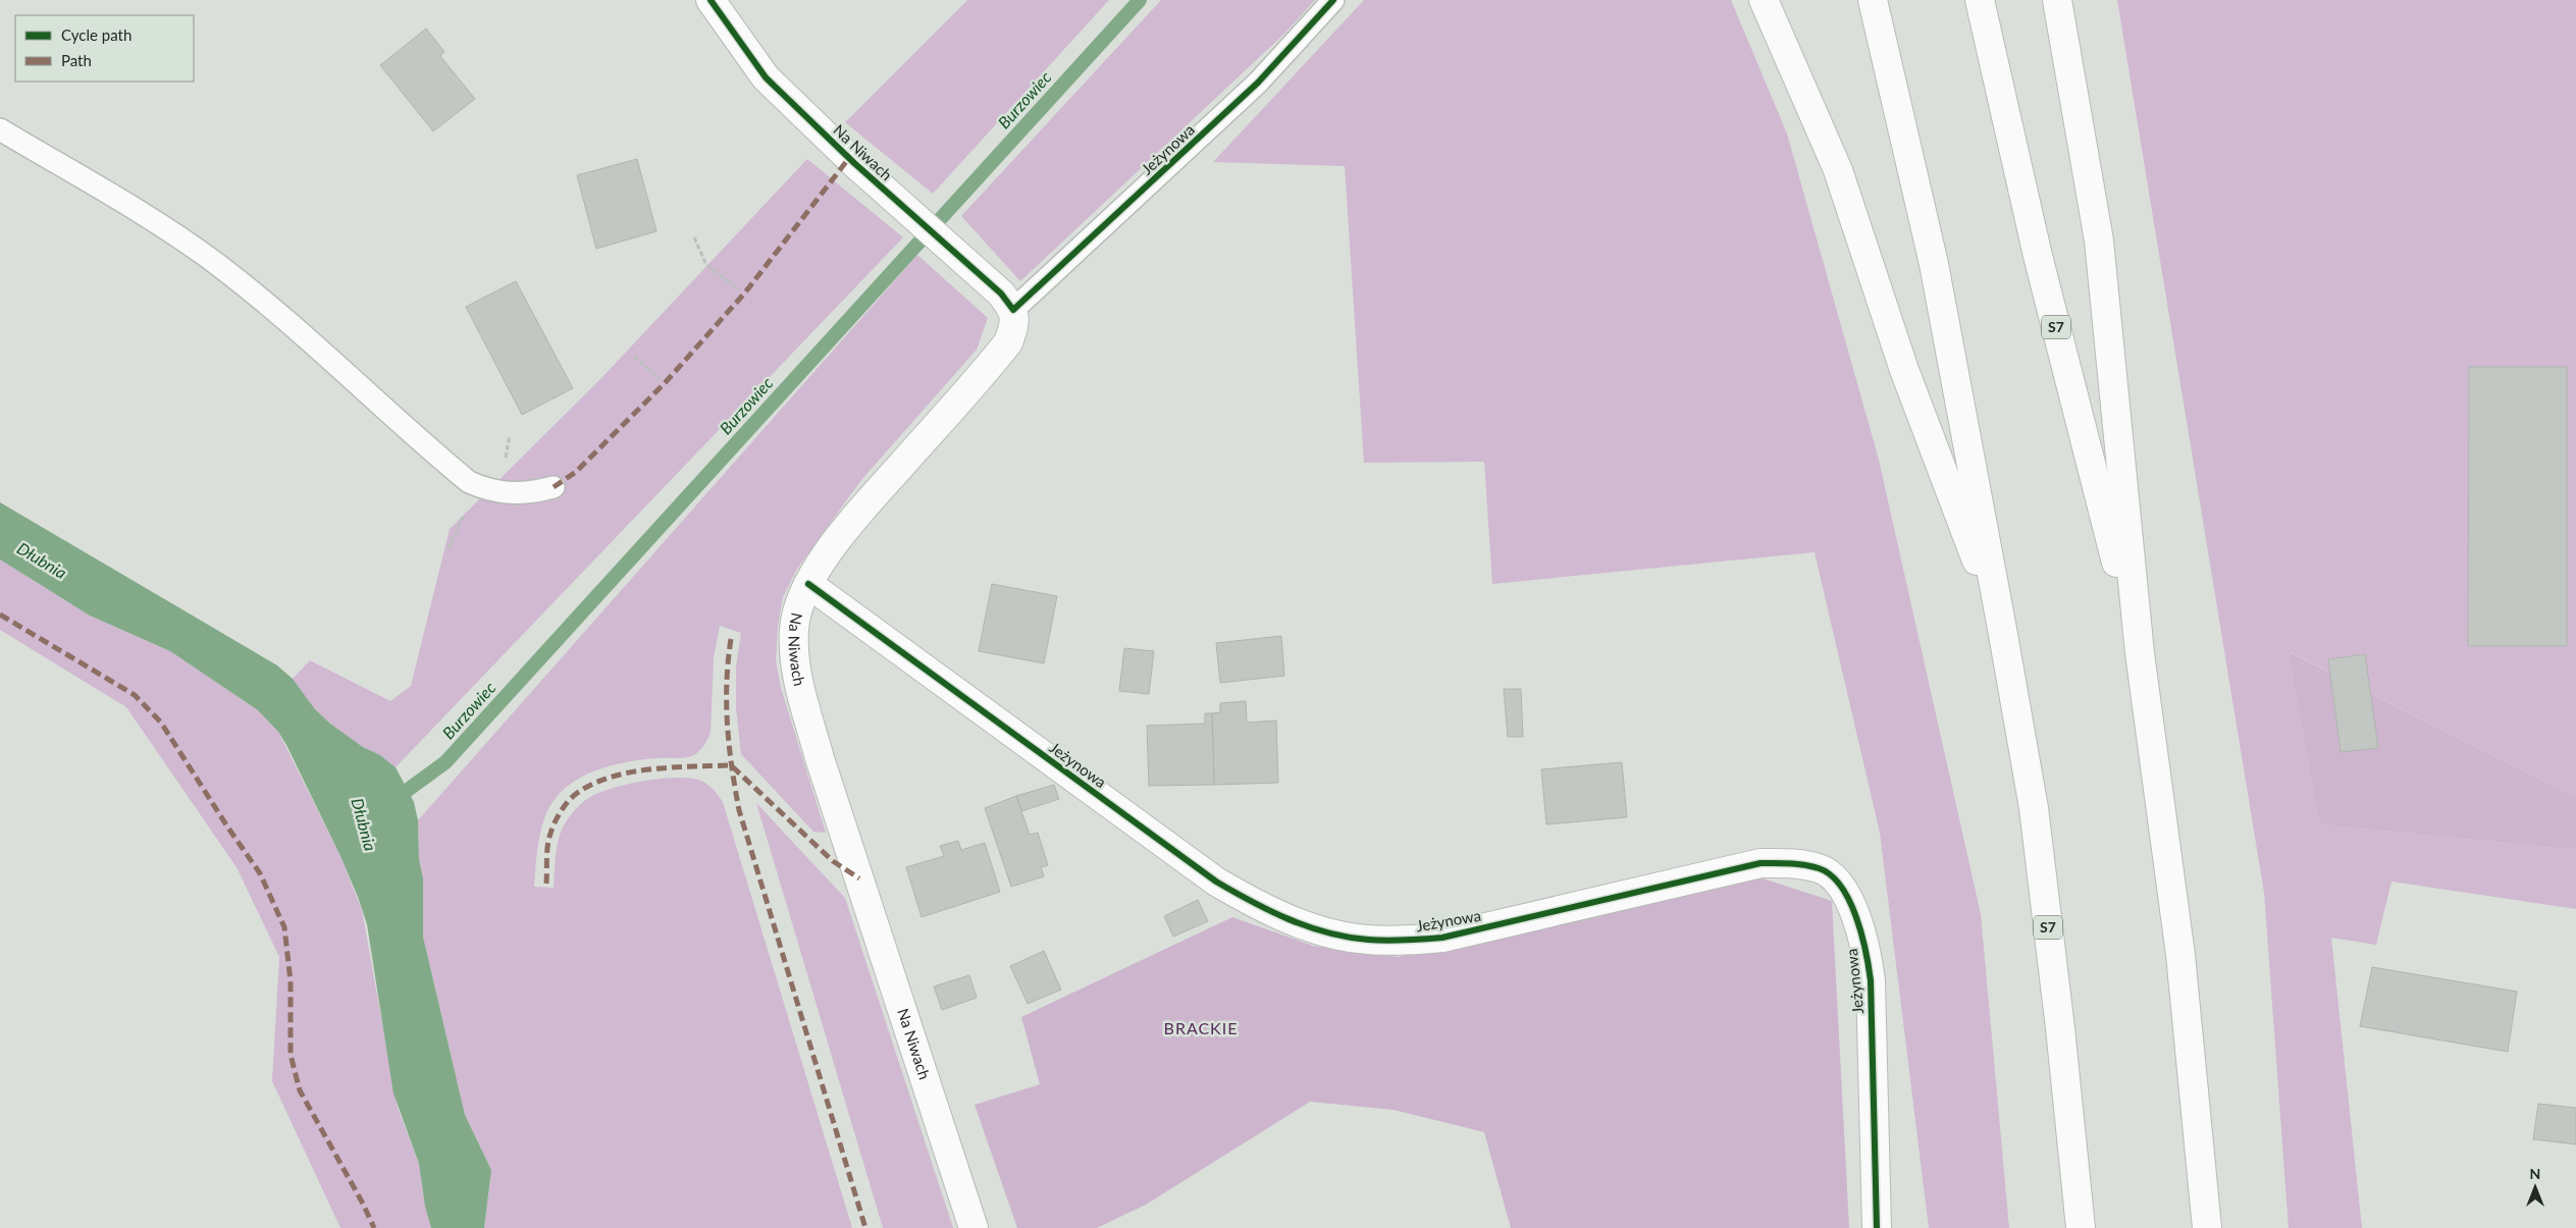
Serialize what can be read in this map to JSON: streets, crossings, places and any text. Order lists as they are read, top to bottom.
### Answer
{
  "streets": {
    "main road": ["Jeżynowa", "Na Niwach", "S7"]
  },
  "crossings": [
    ["Jeżynowa", "Na Niwach"]
  ],
  "districts": ["BRACKIE"],
  "water": ["Burzowiec", "Dłubnia"],
  "legend": ["Cycle path", "Path"],
  "north": "top"
}
